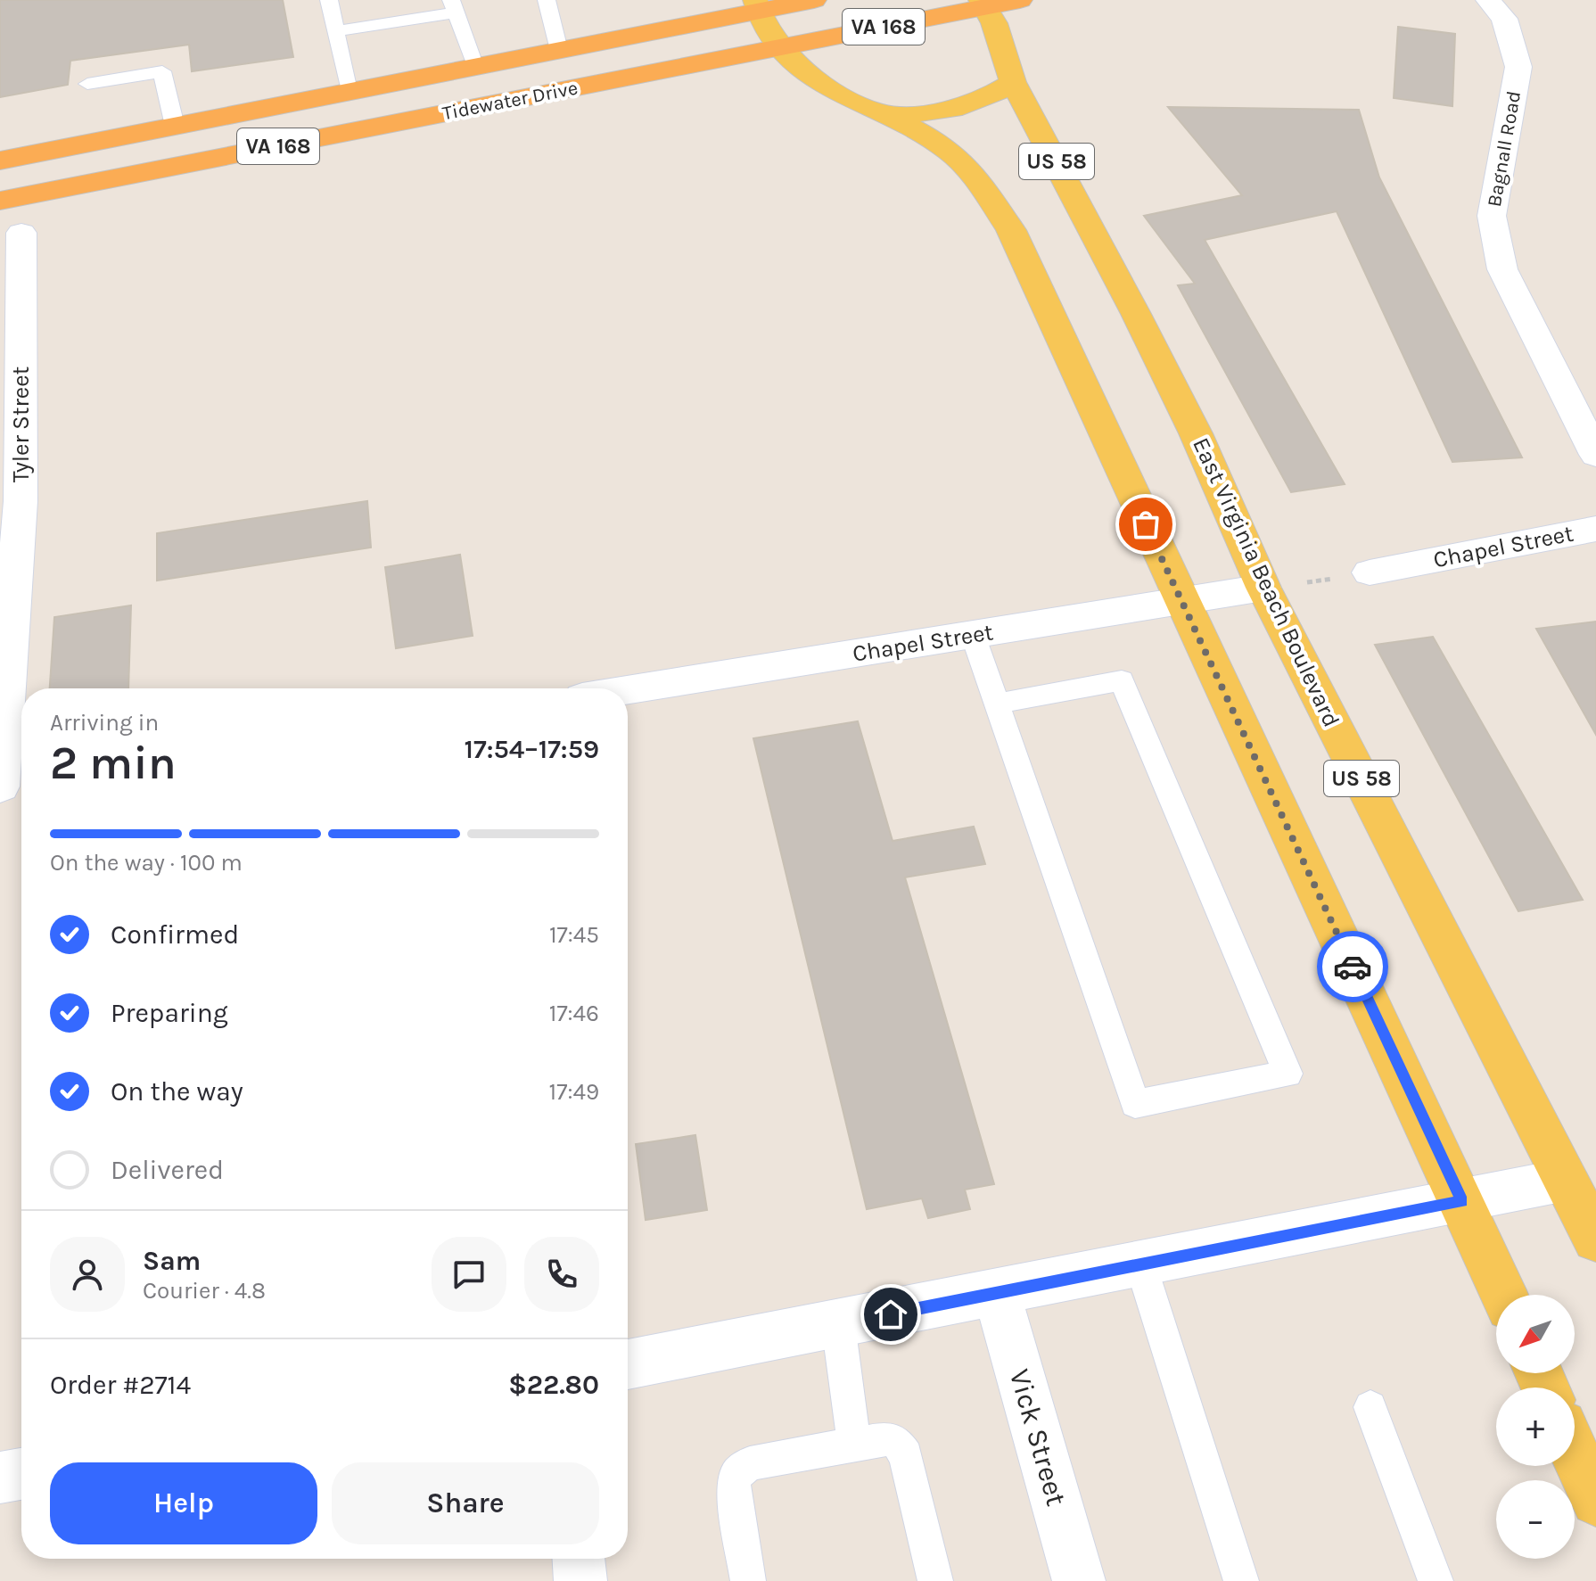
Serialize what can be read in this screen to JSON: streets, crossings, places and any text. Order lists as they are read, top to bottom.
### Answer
{
  "streets": {
    "highway": ["VA 168", "Tidewater Drive"],
    "main road": ["US 58", "East Virginia Beach Boulevard"],
    "street": [
      "Bagnall Road",
      "Tyler Street",
      "Chapel Street",
      "Vick Street"
    ]
  },
  "crossings": [
    ["Tidewater Drive", "East Virginia Beach Boulevard"],
    ["Chapel Street", "East Virginia Beach Boulevard"]
  ],
  "north": "bottom left",
  "page": {
    "heading": ["2 min", "Arriving in", "17:54–17:59"],
    "panel": [
      "Sam",
      "Courier · 4.8",
      "Order #2714",
      "$22.80"
    ],
    "bar": "On the way · 100 m",
    "list": [
      ["Confirmed", "17:45"],
      ["Preparing", "17:46"],
      ["On the way", "17:49"],
      "Delivered"
    ],
    "map_buttons": ["+", "−"],
    "buttons": ["Help", "Share"]
  }
}
